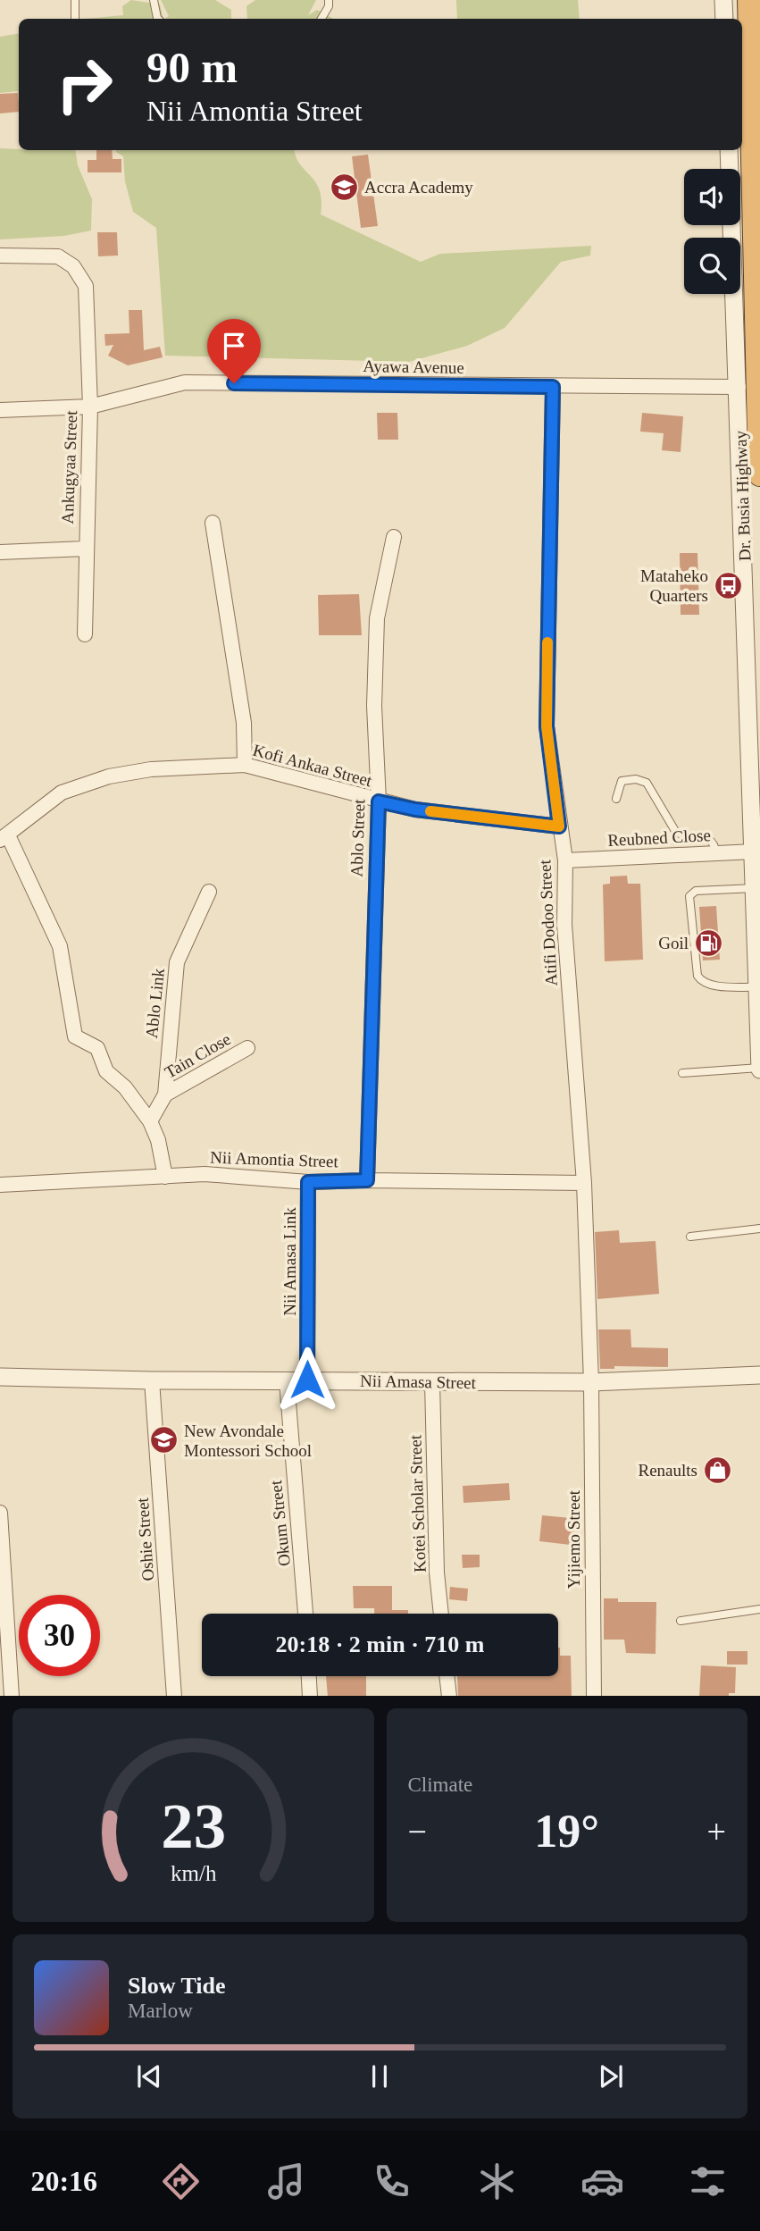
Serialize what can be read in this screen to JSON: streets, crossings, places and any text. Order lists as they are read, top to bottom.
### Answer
{
  "streets": {
    "highway": ["Dr. Busia Highway"],
    "street": [
      "Ayawa Avenue",
      "Ankugyaa Street",
      "Kofi Ankaa Street",
      "Reubned Close",
      "Ablo Street",
      "Atifi Dodoo Street",
      "Ablo Link",
      "Tain Close",
      "Nii Amontia Street",
      "Nii Amasa Link",
      "Nii Amasa Street",
      "Kotei Scholar Street",
      "Okum Street",
      "Oshie Street",
      "Yijiemo Street"
    ]
  },
  "crossings": [
    ["Ayawa Avenue", "Ankugyaa Street"],
    ["Ayawa Avenue", "Dr. Busia Highway"],
    ["Ayawa Avenue", "Atifi Dodoo Street"],
    ["Dr. Busia Highway", "Reubned Close"],
    ["Kofi Ankaa Street", "Ablo Street"],
    ["Kofi Ankaa Street", "Atifi Dodoo Street"],
    ["Reubned Close", "Atifi Dodoo Street"],
    ["Ablo Street", "Nii Amontia Street"],
    ["Atifi Dodoo Street", "Nii Amontia Street"],
    ["Atifi Dodoo Street", "Nii Amasa Street"],
    ["Atifi Dodoo Street", "Yijiemo Street"],
    ["Ablo Link", "Tain Close"],
    ["Nii Amontia Street", "Nii Amasa Link"],
    ["Nii Amasa Link", "Nii Amasa Street"],
    ["Nii Amasa Street", "Kotei Scholar Street"],
    ["Nii Amasa Street", "Okum Street"],
    ["Nii Amasa Street", "Oshie Street"],
    ["Nii Amasa Street", "Yijiemo Street"]
  ],
  "places": {
    "school or university": ["Accra Academy", "New Avondale Montessori School"],
    "bus stop": ["Mataheko Quarters"],
    "fuel station": ["Goil"],
    "shop": ["Renaults"]
  },
  "page": {
    "turn": ["90 m", "Nii Amontia Street"],
    "limit": "30",
    "trip": "20:18 · 2 min · 710 m",
    "tile": "Climate",
    "heat": ["−", "19°", "+"],
    "song": ["Slow Tide", "Marlow"],
    "tabs": "20:16",
    "gauge": ["23", "km/h"]
  }
}
